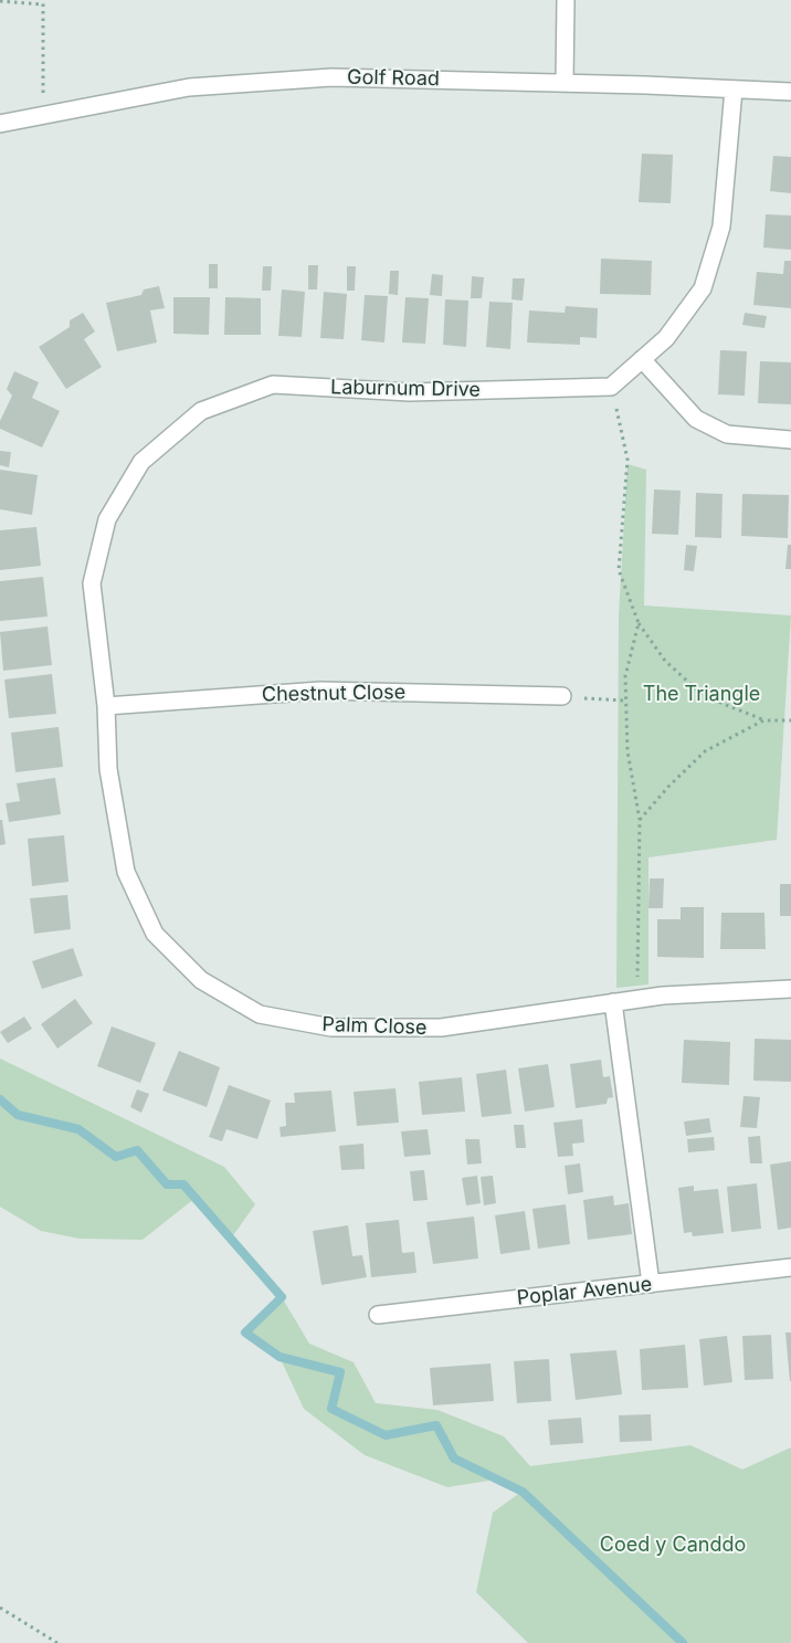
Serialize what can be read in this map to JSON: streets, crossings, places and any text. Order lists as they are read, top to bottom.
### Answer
{
  "streets": {
    "street": [
      "Golf Road",
      "Laburnum Drive",
      "Chestnut Close",
      "Palm Close",
      "Poplar Avenue"
    ]
  },
  "crossings": [
    ["Laburnum Drive", "Chestnut Close"],
    ["Laburnum Drive", "Palm Close"],
    ["Chestnut Close", "Palm Close"]
  ],
  "parks": ["The Triangle", "Coed y Canddo"]
}
